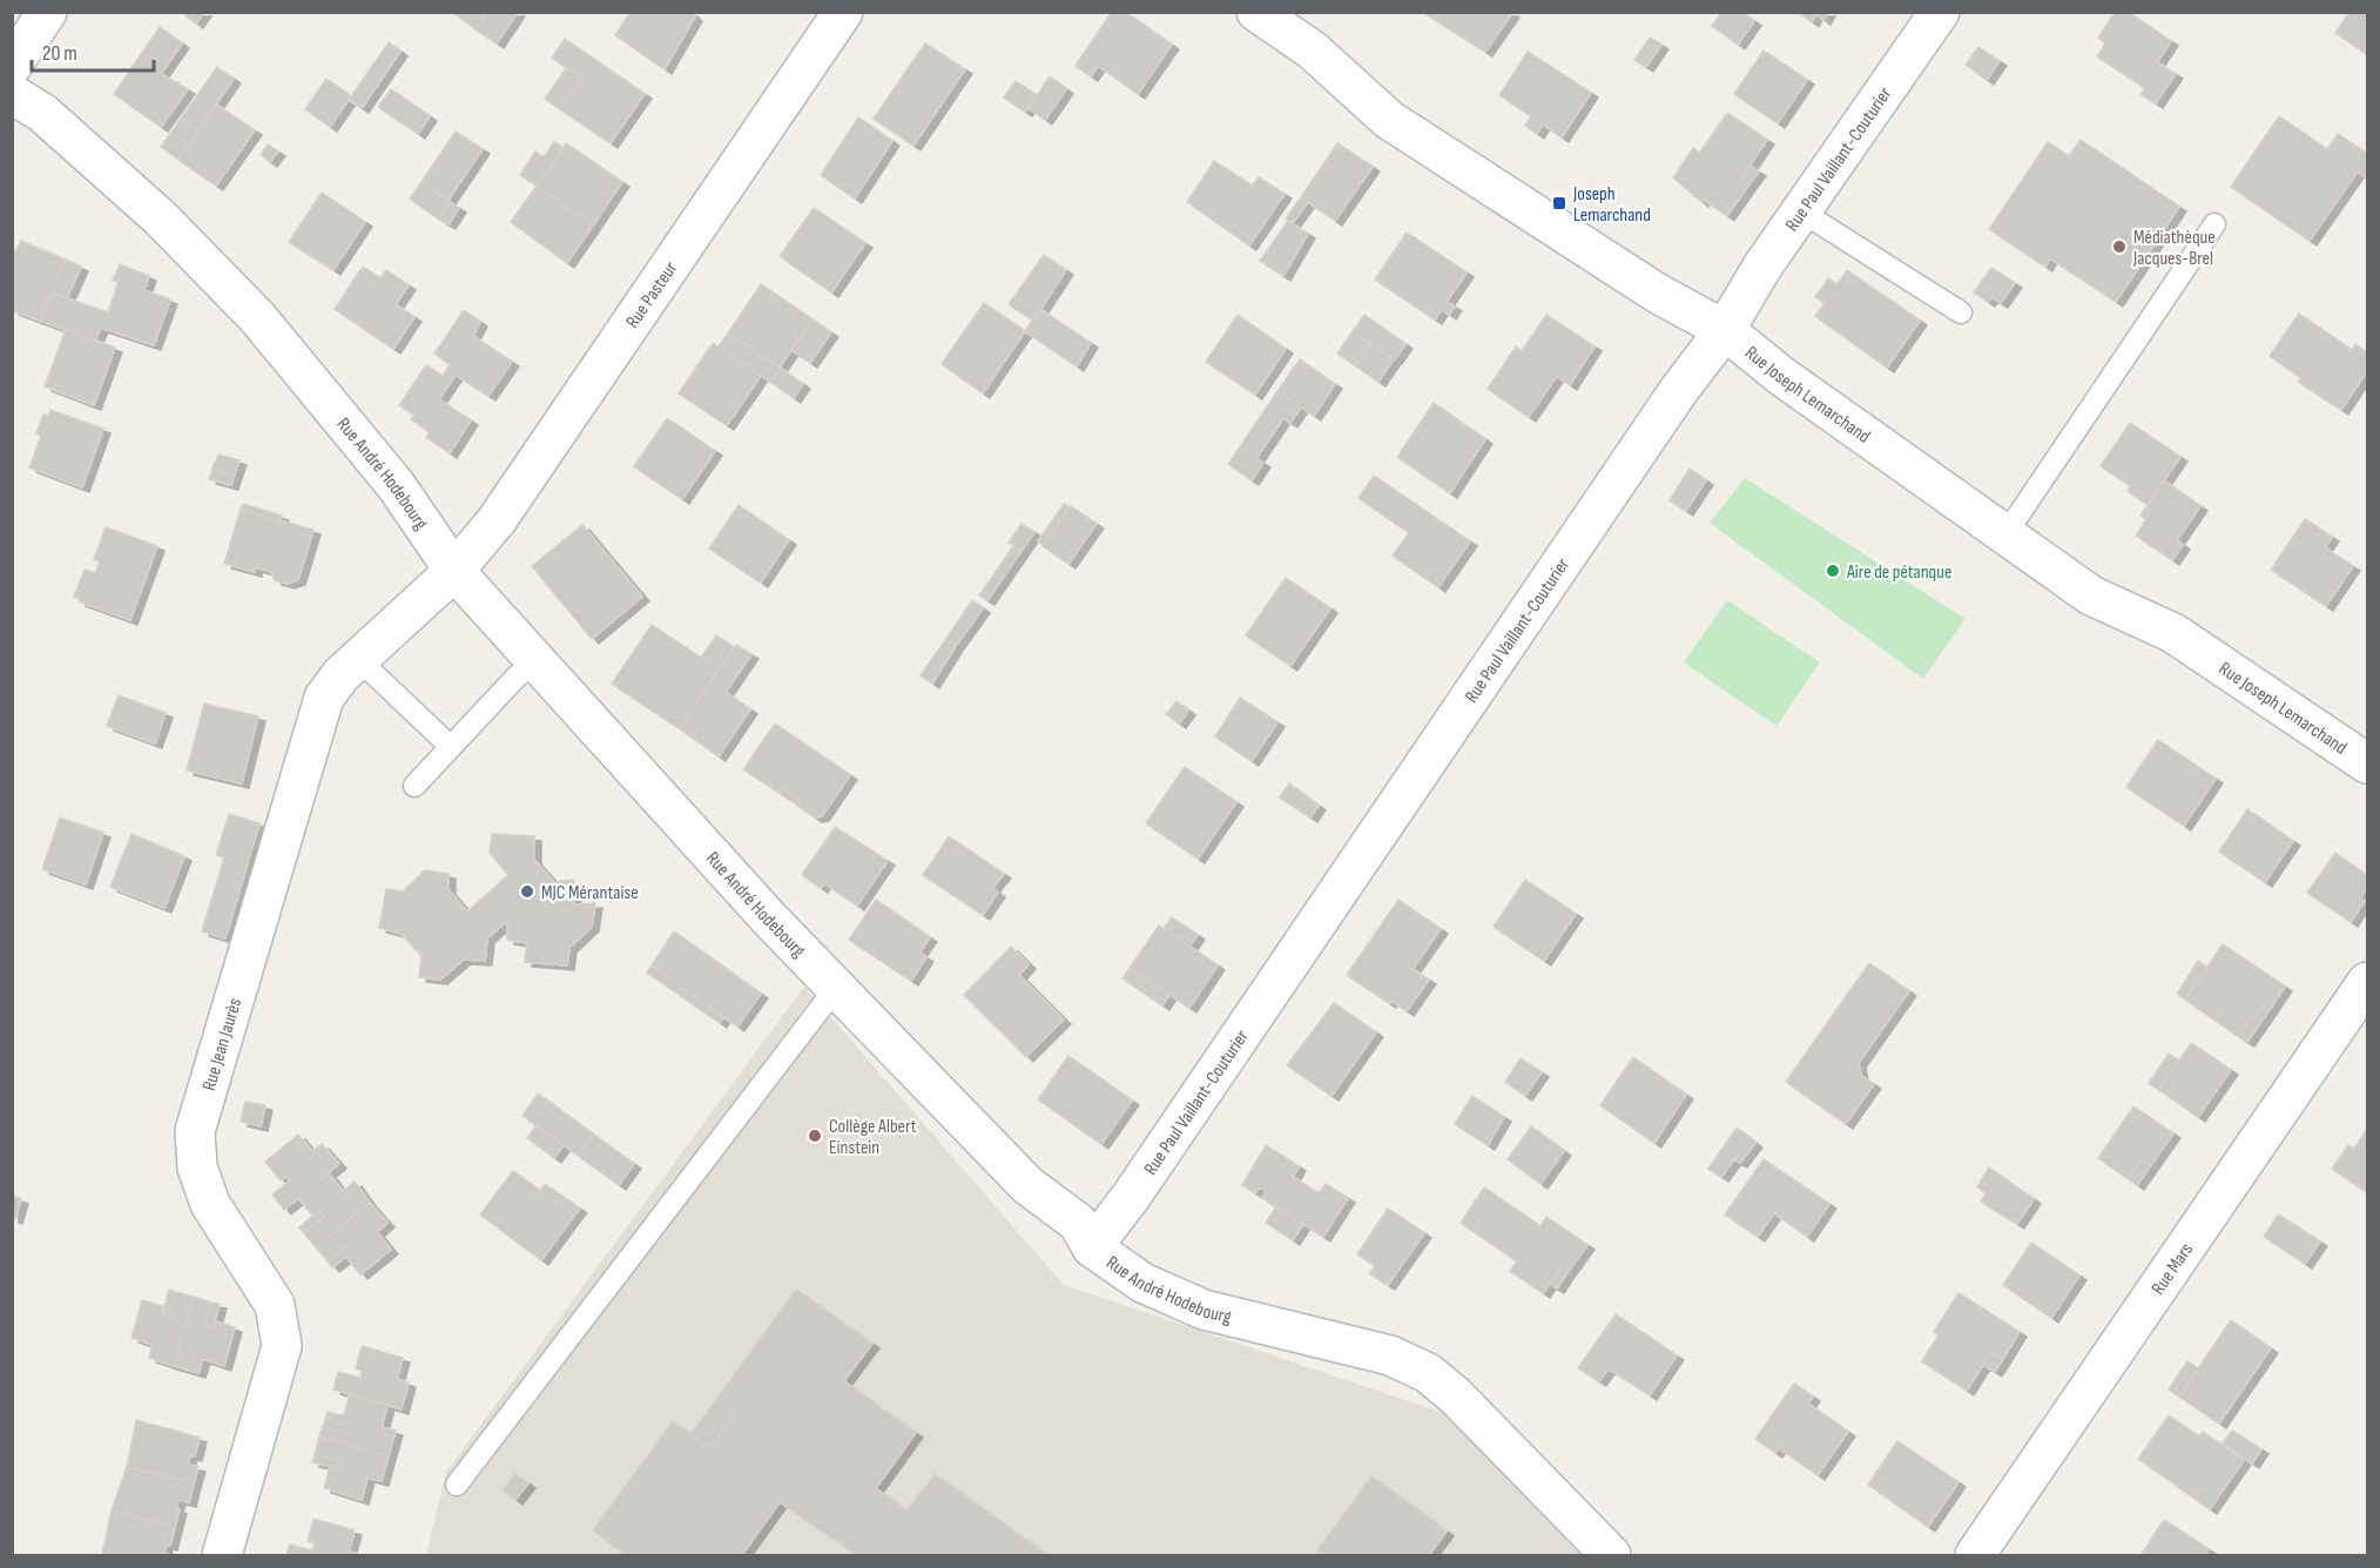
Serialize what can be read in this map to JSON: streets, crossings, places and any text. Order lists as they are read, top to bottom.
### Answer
{
  "streets": {
    "street": [
      "Rue Paul Vaillant-Couturier",
      "Rue Pasteur",
      "Rue Joseph Lemarchand",
      "Rue André Hodebourg",
      "Rue Jean Jaurès",
      "Rue Mars"
    ]
  },
  "crossings": [
    ["Rue Paul Vaillant-Couturier", "Rue Joseph Lemarchand"],
    ["Rue Paul Vaillant-Couturier", "Rue André Hodebourg"],
    ["Rue Pasteur", "Rue André Hodebourg"],
    ["Rue Pasteur", "Rue Jean Jaurès"],
    ["Rue André Hodebourg", "Rue Jean Jaurès"]
  ],
  "places": {
    "transit": ["Joseph Lemarchand"],
    "other": [
      "Médiathèque Jacques-Brel",
      "Aire de pétanque",
      "MJC Mérantaise",
      "Collège Albert Einstein"
    ]
  },
  "scale_bar": "20 m"
}
